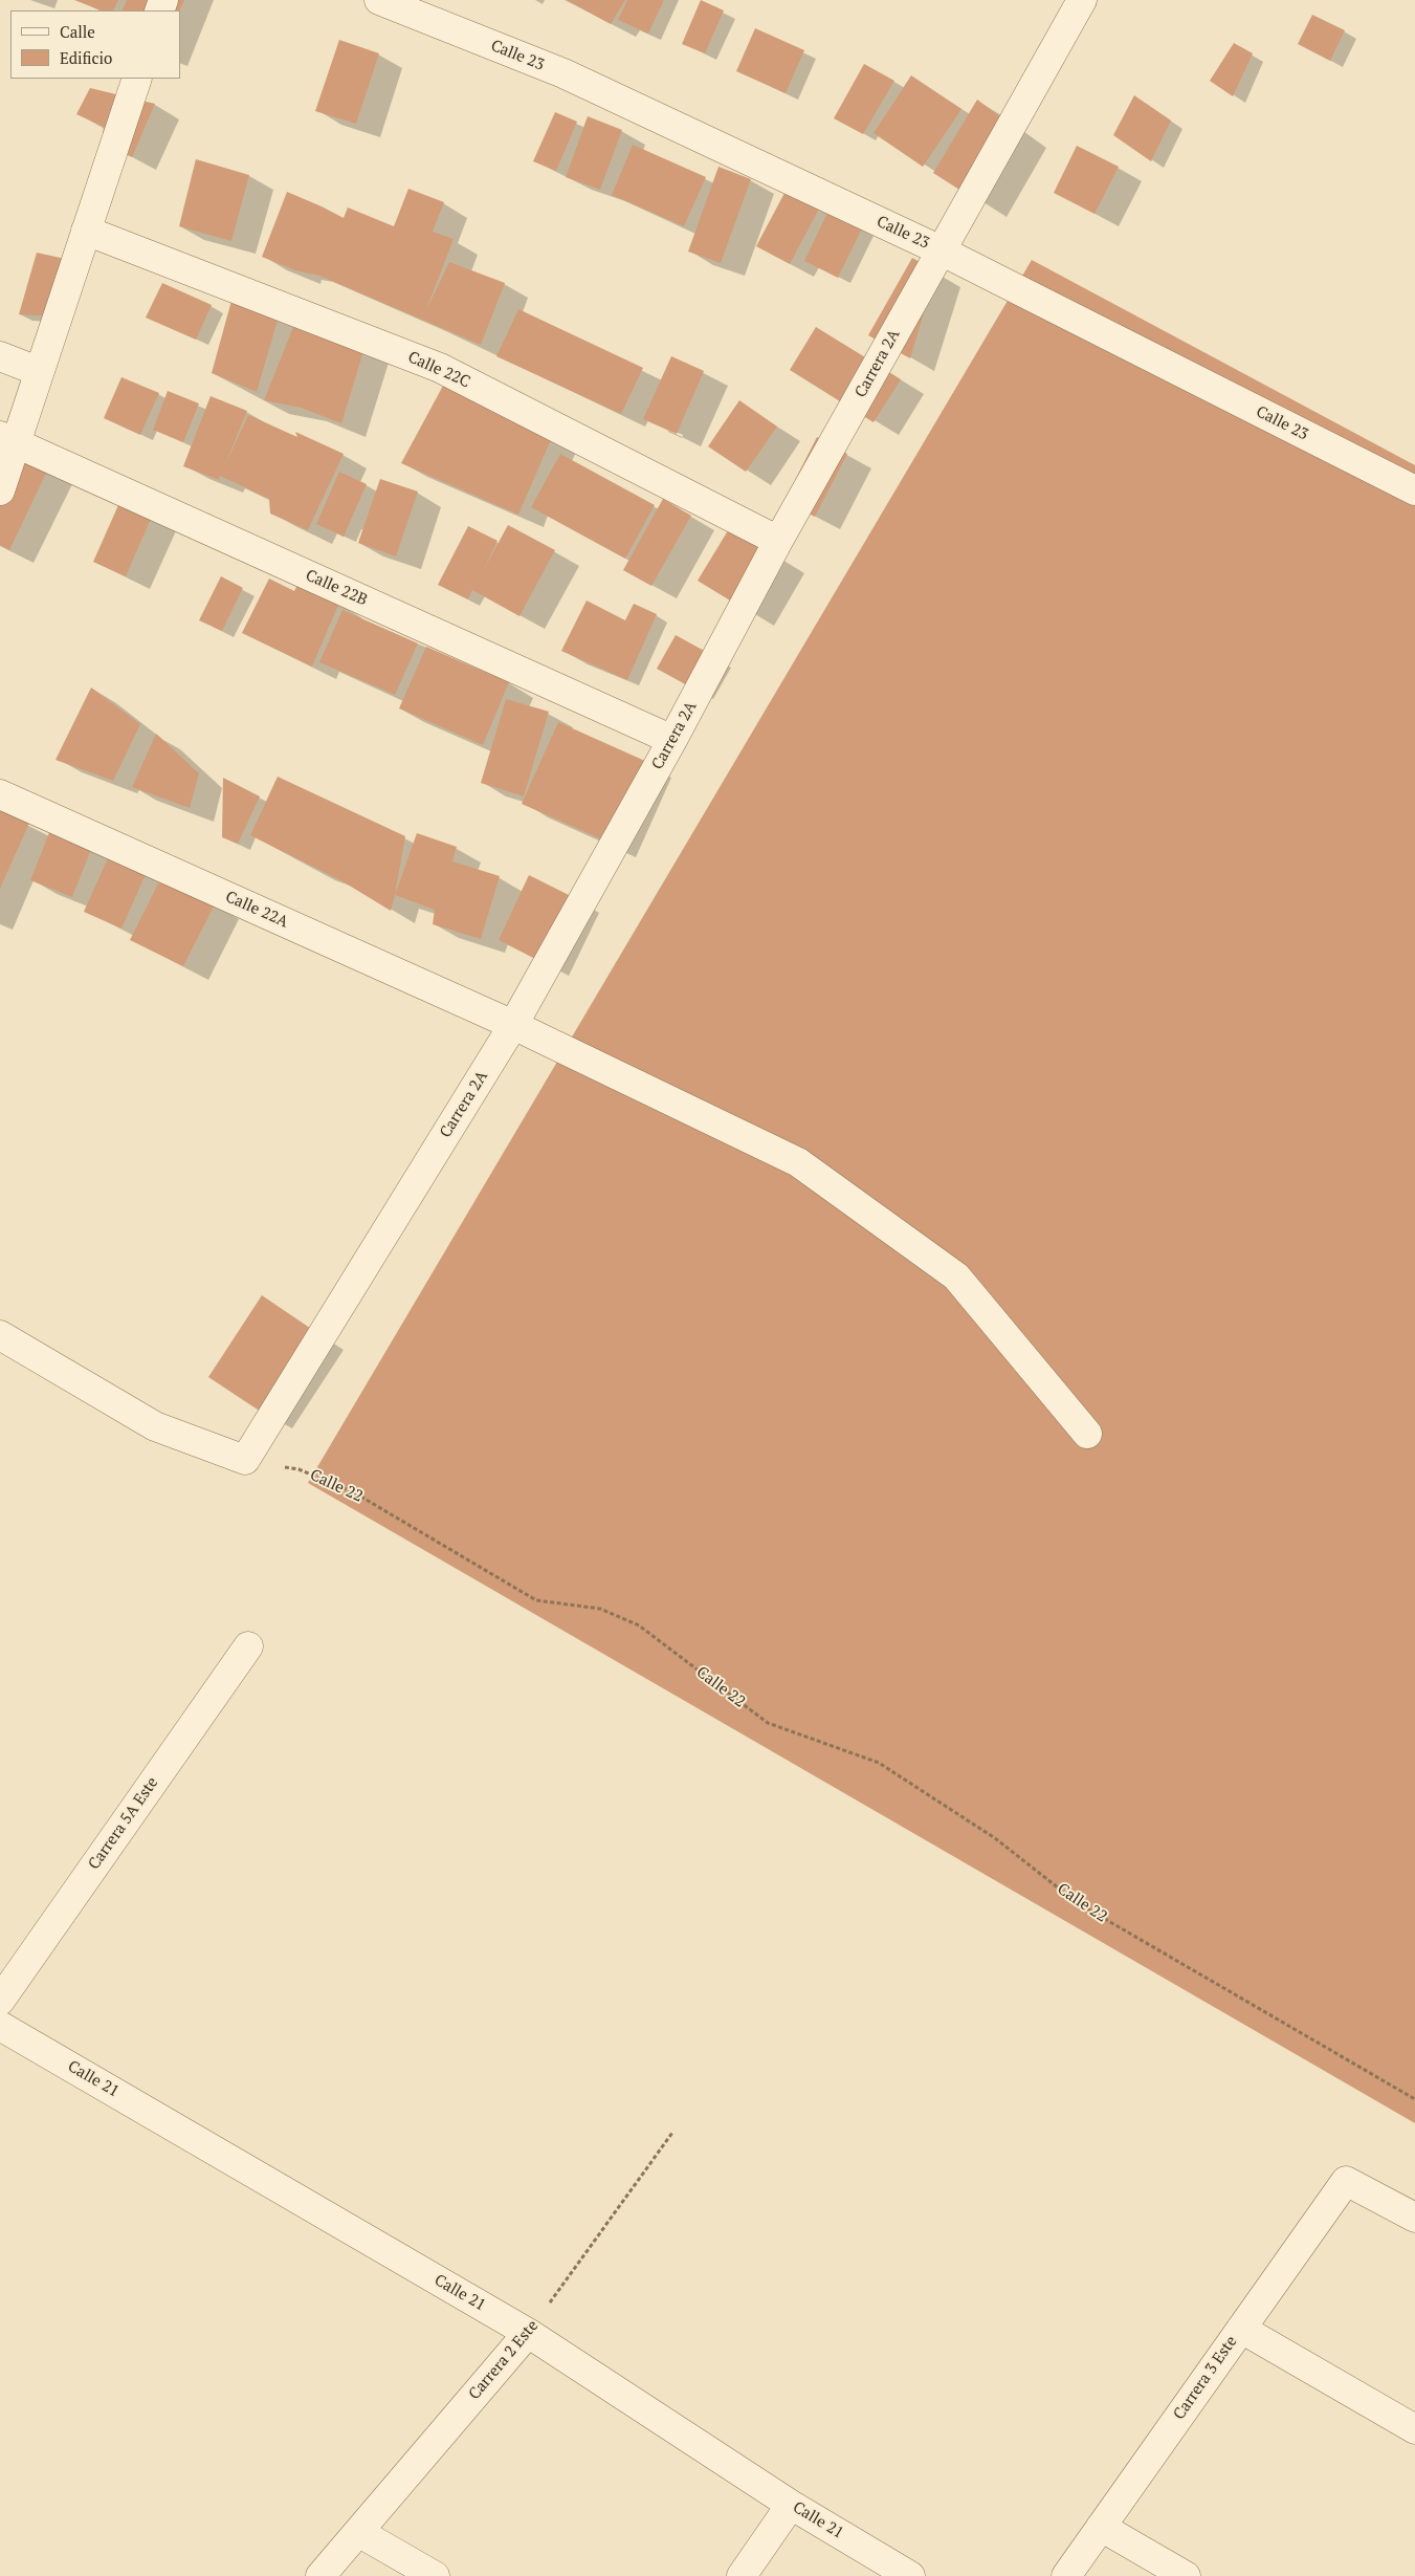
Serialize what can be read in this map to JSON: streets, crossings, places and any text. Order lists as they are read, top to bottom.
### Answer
{
  "streets": {
    "street": [
      "Calle 23",
      "Carrera 2A",
      "Calle 22C",
      "Calle 22B",
      "Calle 22A",
      "Carrera 5A Este",
      "Calle 21",
      "Carrera 2 Este",
      "Carrera 3 Este"
    ],
    "path": ["Calle 22"]
  },
  "crossings": [
    ["Calle 23", "Carrera 2A"],
    ["Carrera 2A", "Calle 22C"],
    ["Carrera 2A", "Calle 22B"],
    ["Carrera 2A", "Calle 22A"],
    ["Carrera 2A", "Calle 22"],
    ["Calle 21", "Carrera 2 Este"]
  ],
  "legend": ["Calle", "Edificio"]
}
